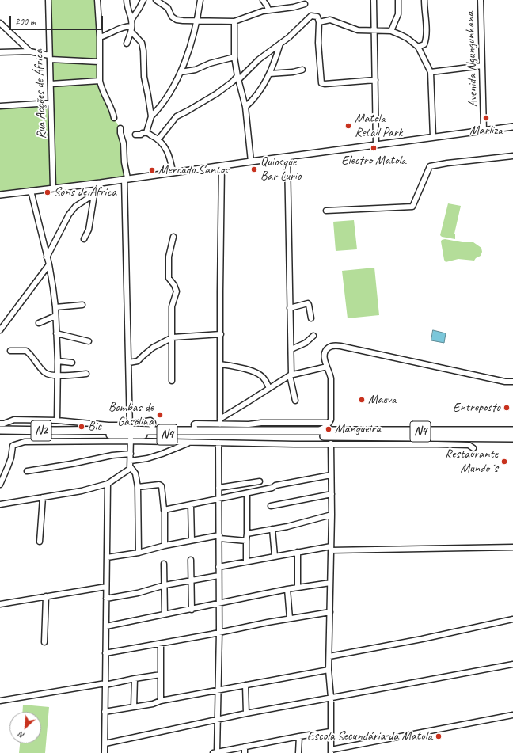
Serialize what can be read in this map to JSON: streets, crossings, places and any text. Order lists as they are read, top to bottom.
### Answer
{
  "streets": {
    "highway": ["N2", "N4"],
    "street": ["Avenida Ngungunhana", "Rua Acções de África"]
  },
  "crossings": [
    ["N2", "N4"]
  ],
  "places": [
    "Marliza",
    "Matola Retail Park",
    "Electro Matola",
    "Quiosque Bar Lurio",
    "Mercado Santos",
    "Sons de África",
    "Maeva",
    "Entreposto",
    "Bombas de Gasolina",
    "Bic",
    "Mangueira",
    "Restaurante Mundo´s",
    "Escola Secundária da Matola"
  ],
  "scale_bar": "200 m",
  "north": "bottom left"
}
